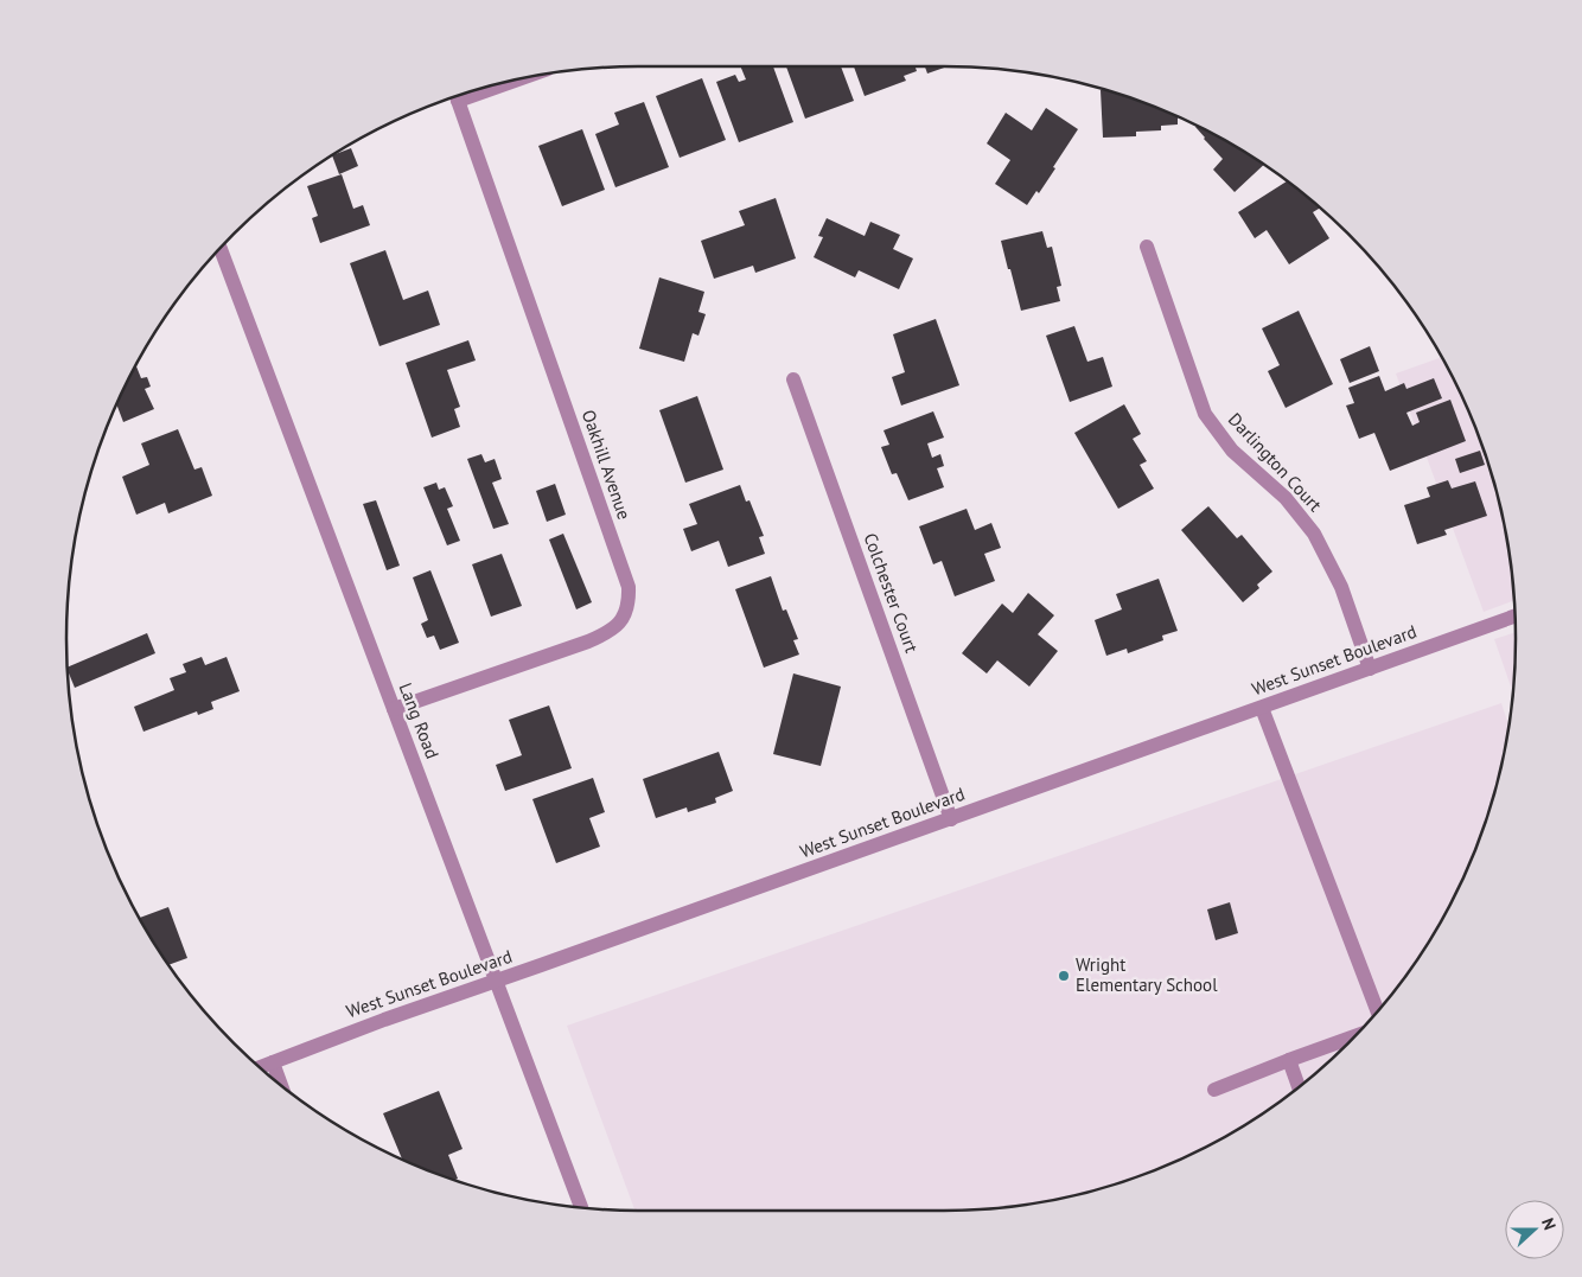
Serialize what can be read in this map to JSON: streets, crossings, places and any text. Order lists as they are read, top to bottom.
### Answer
{
  "streets": {
    "street": [
      "Darlington Court",
      "Oakhill Avenue",
      "Colchester Court",
      "West Sunset Boulevard",
      "Lang Road"
    ]
  },
  "crossings": [
    ["Darlington Court", "West Sunset Boulevard"],
    ["Oakhill Avenue", "Lang Road"],
    ["Colchester Court", "West Sunset Boulevard"],
    ["West Sunset Boulevard", "Lang Road"]
  ],
  "places": ["Wright Elementary School"],
  "north": "right"
}
